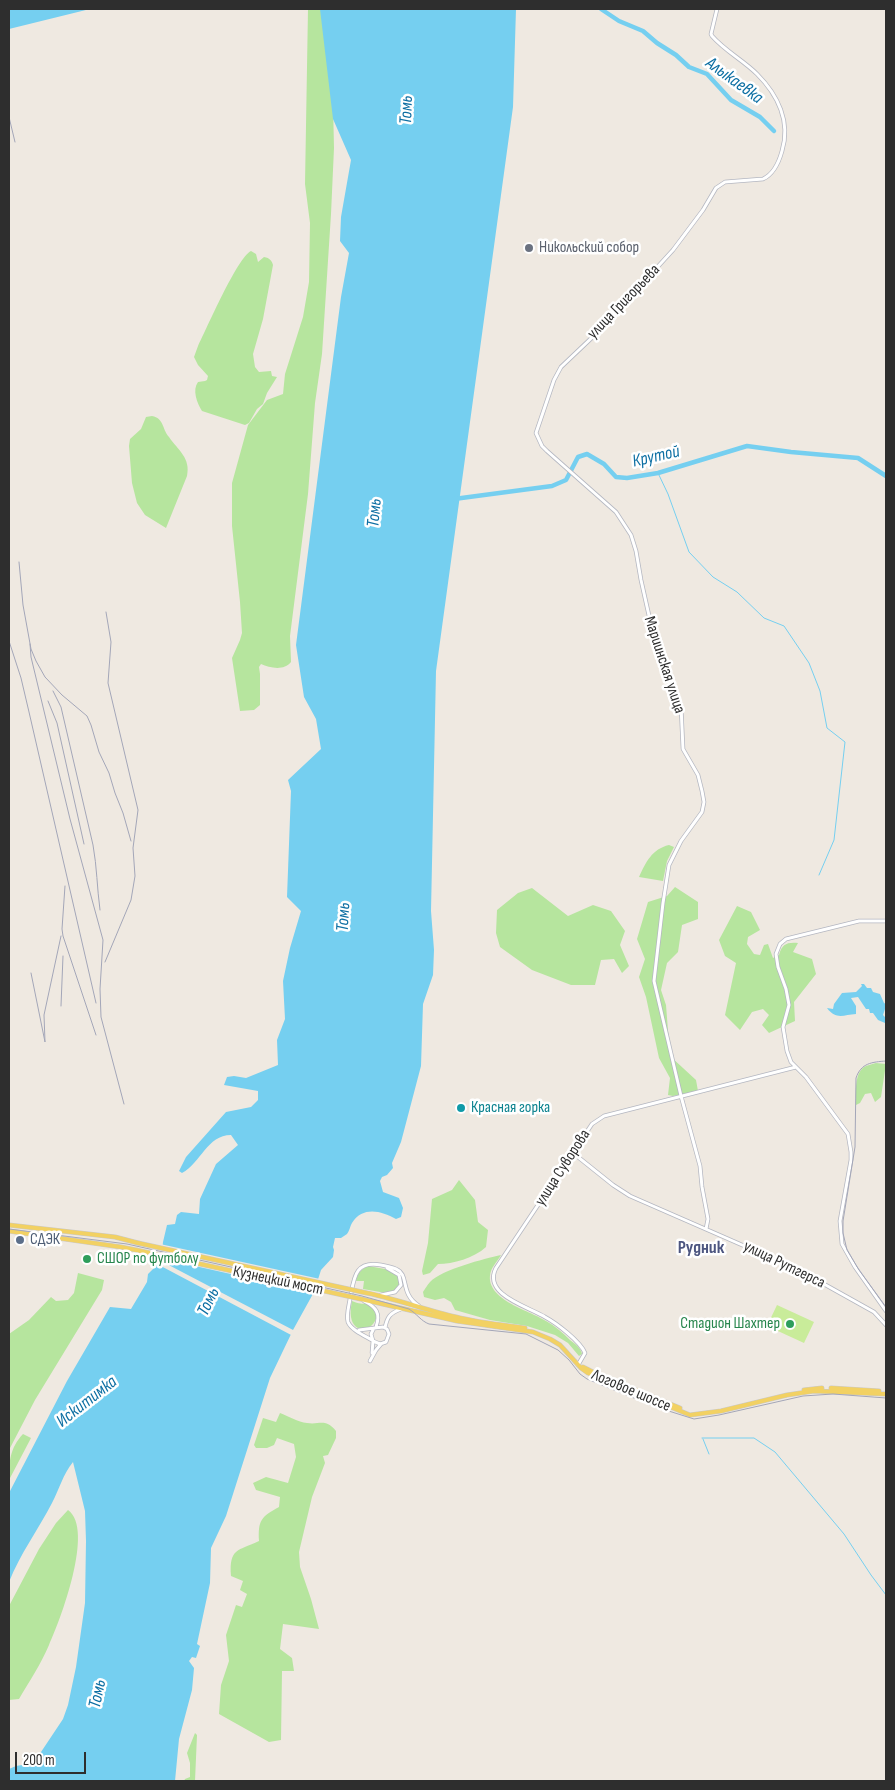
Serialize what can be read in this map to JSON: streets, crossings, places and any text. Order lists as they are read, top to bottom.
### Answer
{
  "streets": {
    "main road": [
      "улица Григорьева",
      "Мариинская улица",
      "улица Суворова",
      "улица Рутгерса",
      "Кузнецкий мост",
      "Логовое шоссе"
    ]
  },
  "crossings": [
    ["улица Григорьева", "Мариинская улица"],
    ["Мариинская улица", "улица Суворова"],
    ["Мариинская улица", "улица Рутгерса"],
    ["улица Суворова", "улица Рутгерса"],
    ["улица Суворова", "Логовое шоссе"],
    ["Кузнецкий мост", "Логовое шоссе"]
  ],
  "districts": ["Рудник"],
  "water": [
    "Алыкаевка",
    "Томь",
    "Крутой",
    "Искитимка"
  ],
  "places": [
    "Никольский собор",
    "Красная горка",
    "СДЭК",
    "СШОР по футболу",
    "Стадион Шахтер"
  ],
  "scale_bar": "200 m"
}
